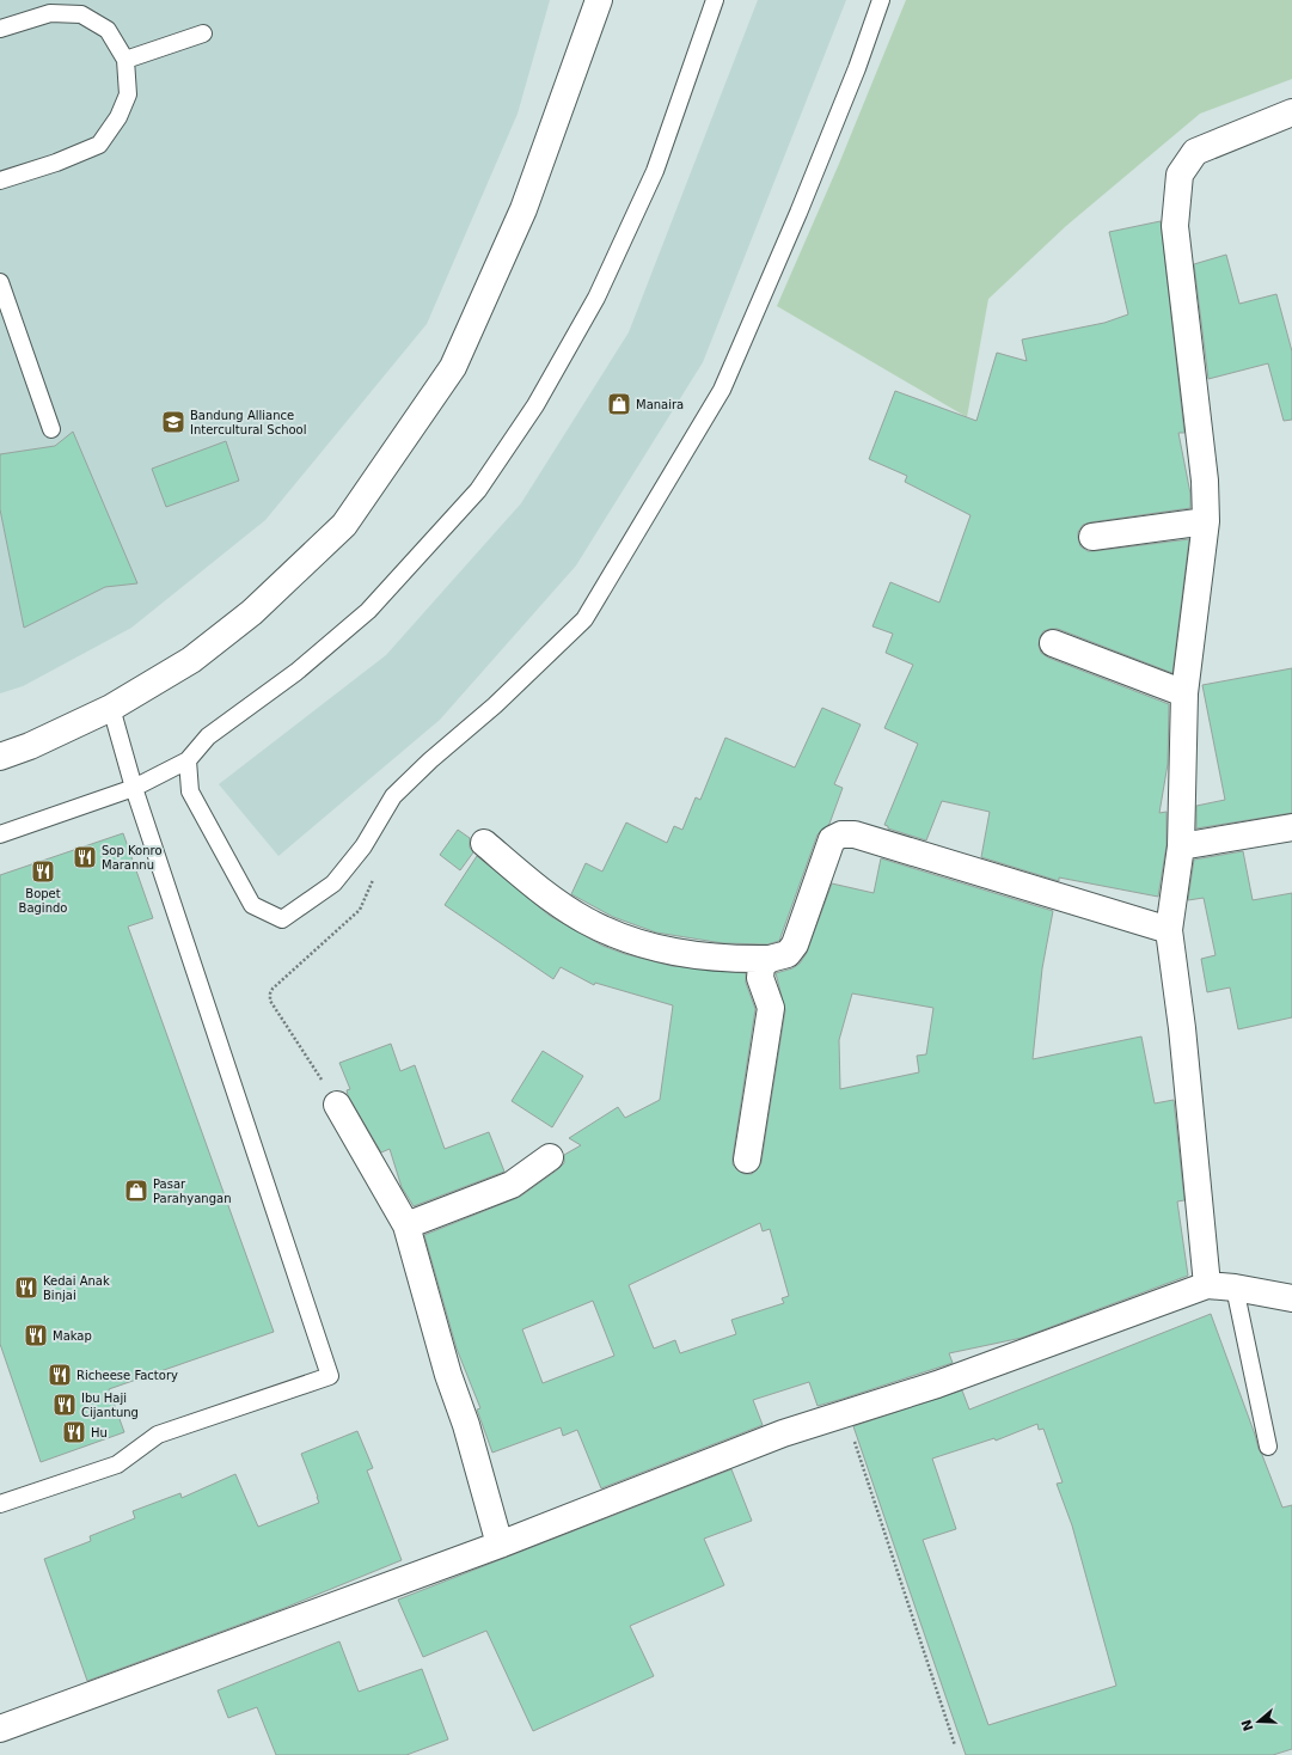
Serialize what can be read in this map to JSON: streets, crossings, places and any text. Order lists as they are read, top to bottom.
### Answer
{
  "places": {
    "shop": ["Manaira", "Pasar Parahyangan"],
    "school or university": ["Bandung Alliance Intercultural School"],
    "restaurant": [
      "Sop Konro Marannu",
      "Bopet Bagindo",
      "Kedai Anak Binjai",
      "Makap",
      "Richeese Factory",
      "Ibu Haji Cijantung",
      "Hu"
    ]
  },
  "north": "left"
}
